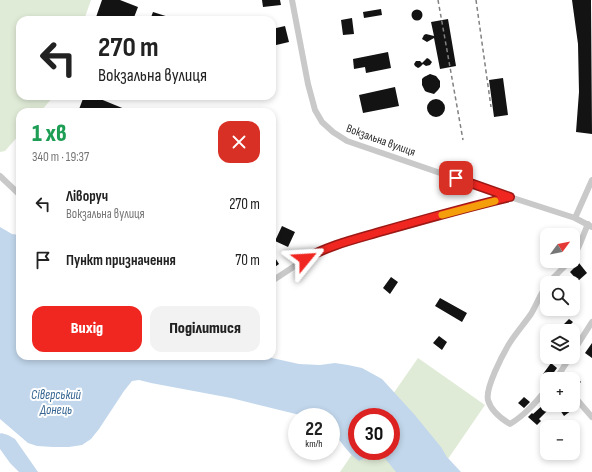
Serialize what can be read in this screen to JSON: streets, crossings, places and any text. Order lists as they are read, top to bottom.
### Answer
{
  "streets": {
    "street": ["Вокзальна вулиця"]
  },
  "water": ["Сіверський Донець"],
  "north": "top right",
  "page": {
    "turn": ["270 m", "Вокзальна вулиця"],
    "heading": ["1 хв", "340 m · 19:37"],
    "list": [
      {
        "name": "Ліворуч",
        "note": "Вокзальна вулиця",
        "value": "270 m"
      },
      {
        "name": "Пункт призначення",
        "value": "70 m"
      }
    ],
    "map_buttons": ["+", "−"],
    "buttons": ["Вихід", "Поділитися"],
    "speed": "22 km/h",
    "limit": "30"
  }
}
